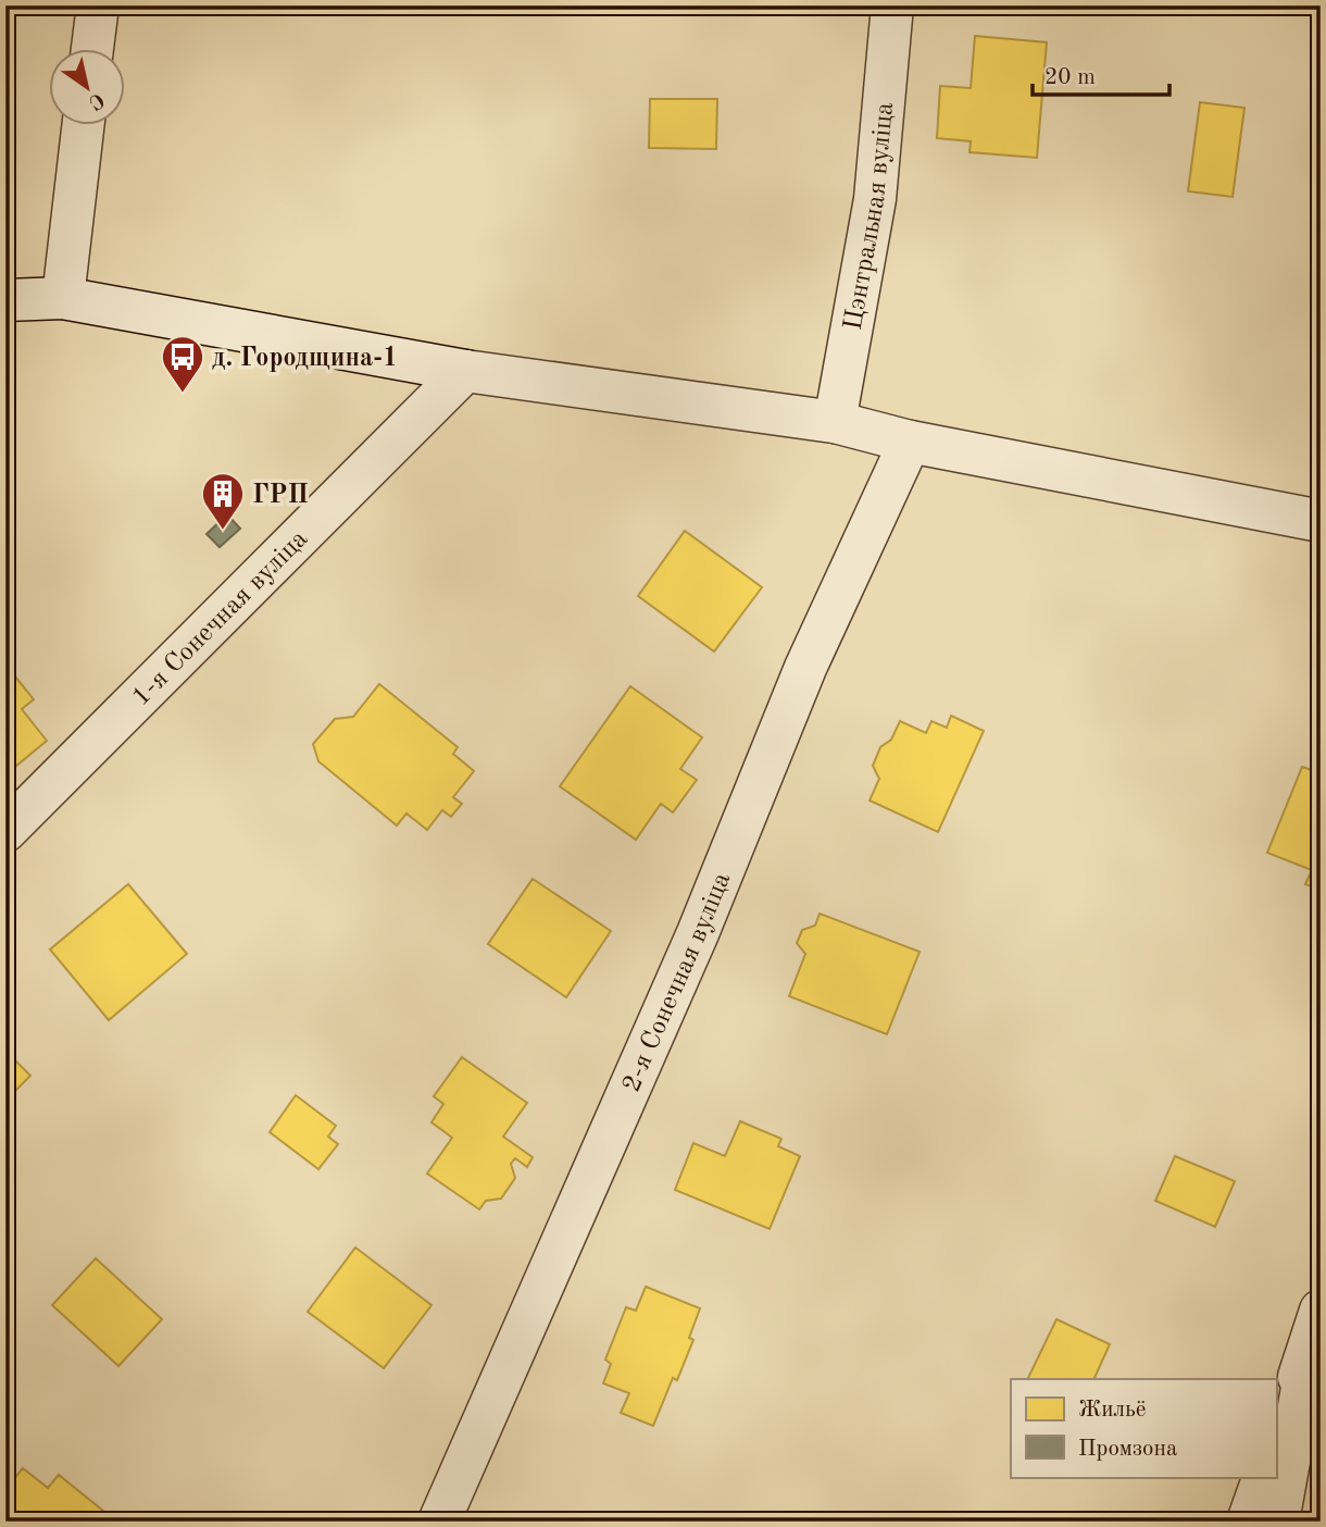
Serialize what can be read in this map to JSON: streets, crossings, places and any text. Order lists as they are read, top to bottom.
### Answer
{
  "streets": {
    "street": ["Цэнтральная вуліца", "1-я Сонечная вуліца", "2-я Сонечная вуліца"]
  },
  "places": {
    "bus stop": ["д. Городщина-1"],
    "building": ["ГРП"]
  },
  "legend": ["Жильё", "Промзона"],
  "scale_bar": "20 m",
  "north": "bottom right"
}
